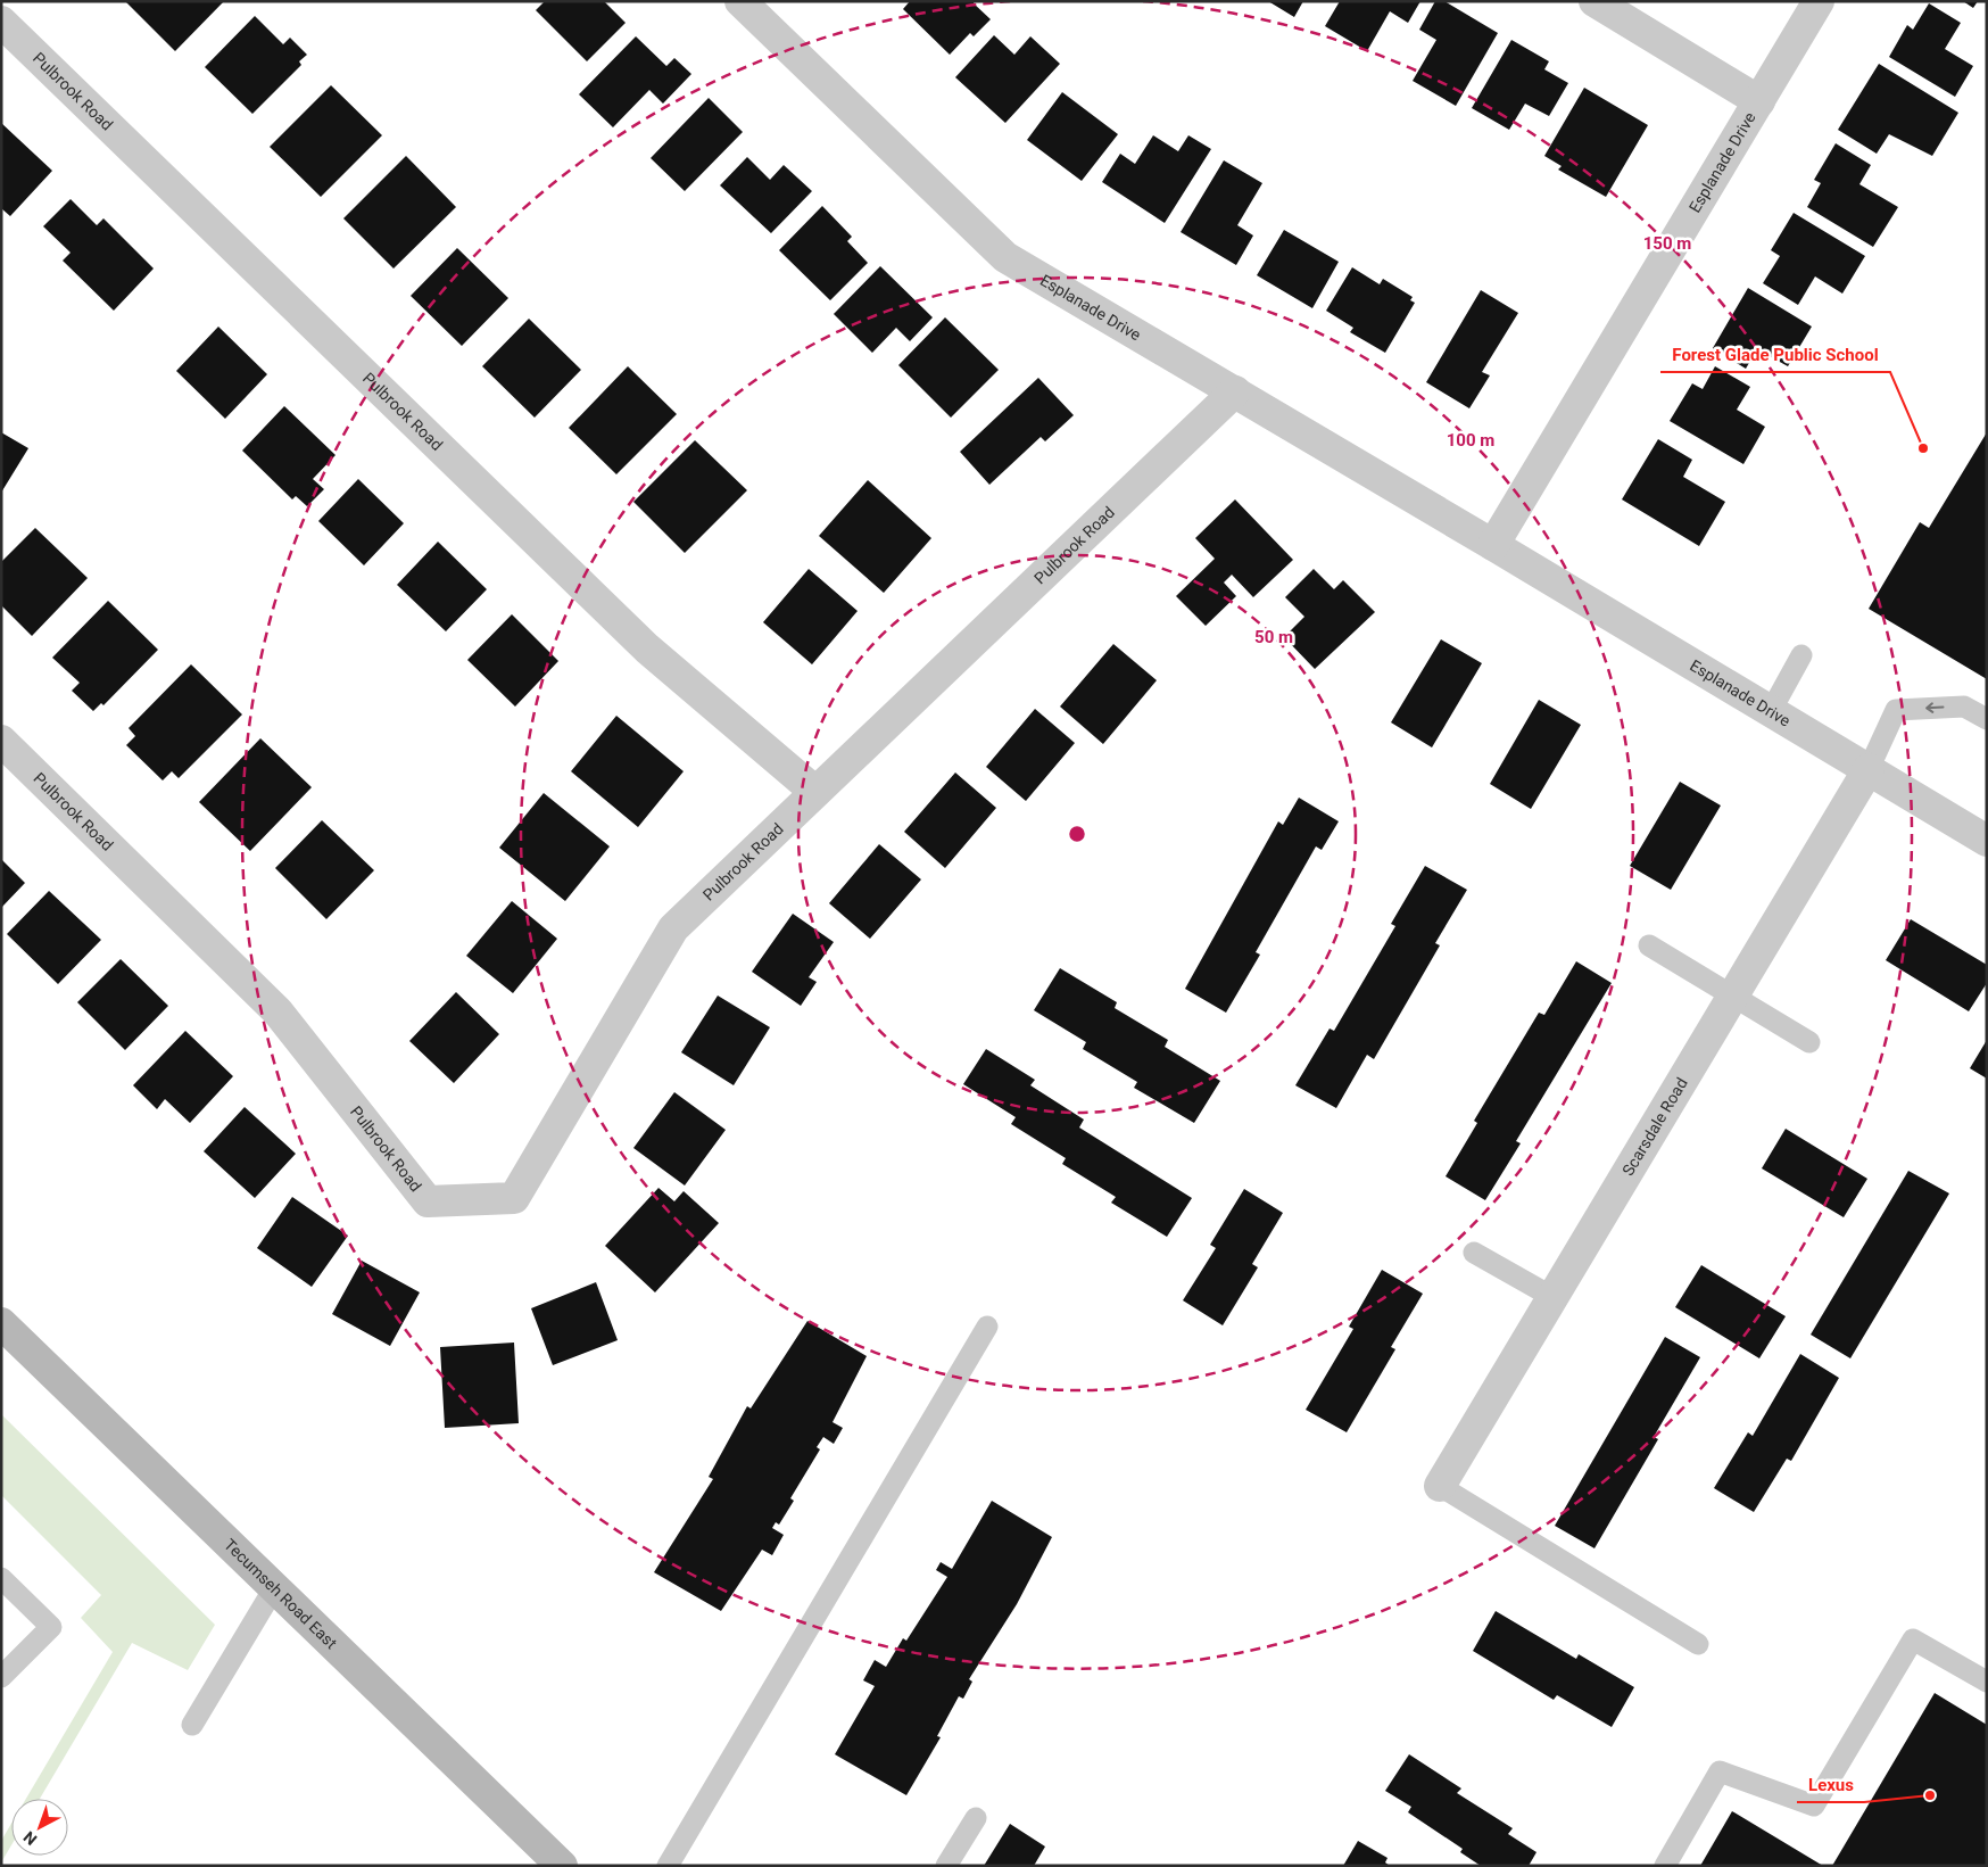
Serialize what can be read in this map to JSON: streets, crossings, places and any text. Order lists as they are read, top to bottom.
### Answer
{
  "streets": {
    "main road": ["Tecumseh Road East"],
    "street": ["Pulbrook Road", "Esplanade Drive", "Scarsdale Road"]
  },
  "crossings": [
    ["Pulbrook Road", "Esplanade Drive"],
    ["Esplanade Drive", "Scarsdale Road"]
  ],
  "places": ["Forest Glade Public School", "Lexus"],
  "north": "bottom left",
  "rings": ["150 m", "100 m", "50 m"]
}
